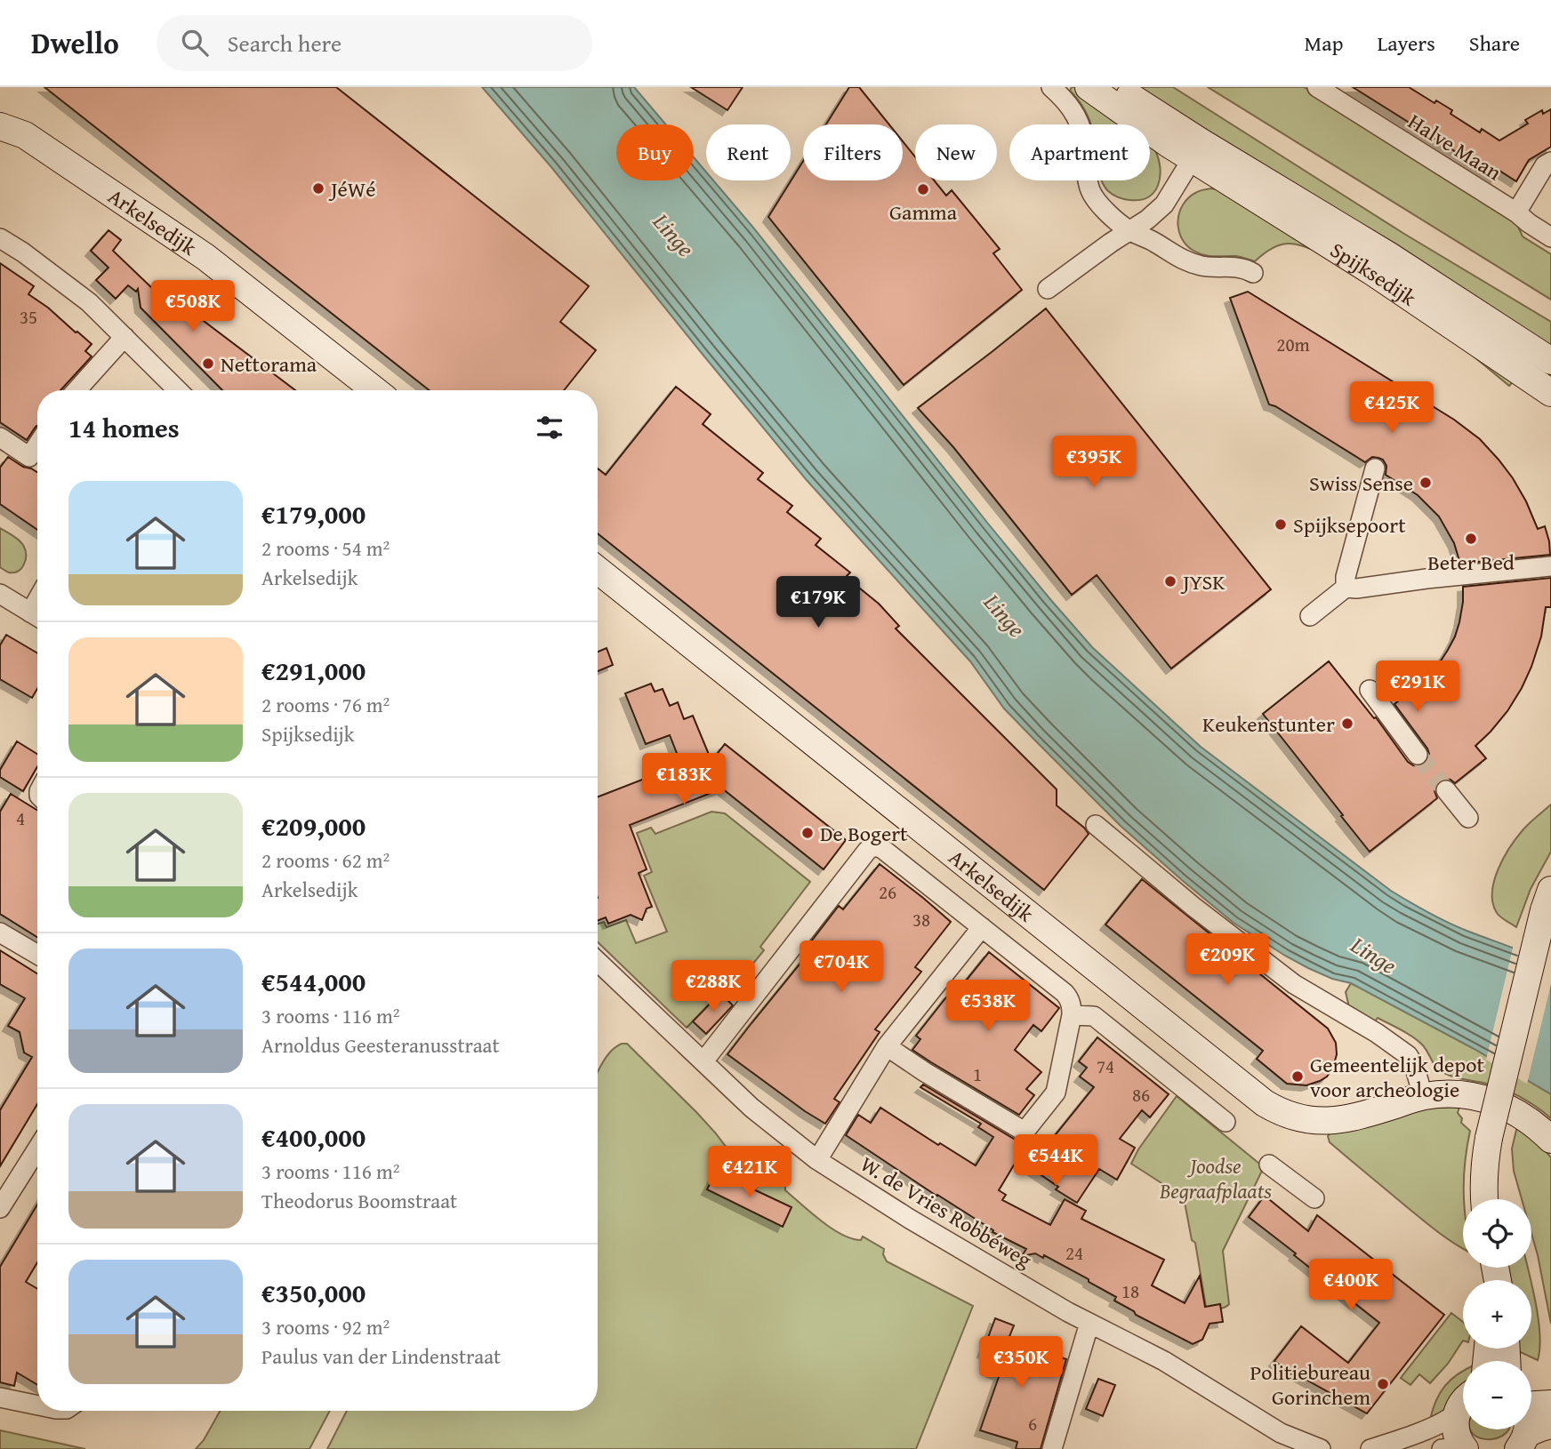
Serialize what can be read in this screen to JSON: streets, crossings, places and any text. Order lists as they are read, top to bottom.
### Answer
{
  "streets": {
    "main road": ["Arkelsedijk", "Spijksedijk"],
    "street": ["Halve Maan", "W. de Vries Robbéweg"]
  },
  "water": ["Linge"],
  "parks": ["Joodse Begraafplaats"],
  "places": [
    "JéWé",
    "Gamma",
    "Nettorama",
    "Swiss Sense",
    "Spijksepoort",
    "Beter Bed",
    "JYSK",
    "Keukenstunter",
    "De Bogert",
    "Gemeentelijk depot voor archeologie",
    "Politiebureau Gorinchem"
  ],
  "house_numbers": [
    "35",
    "20m",
    "4",
    "26",
    "38",
    "74",
    "1",
    "86",
    "24",
    "18",
    "6"
  ],
  "page": {
    "header": "Dwello",
    "search": "Search here",
    "nav": ["Map", "Layers", "Share"],
    "chip": [
      "Buy",
      "Rent",
      "Filters",
      "New",
      "Apartment"
    ],
    "price": [
      "€508K",
      "€425K",
      "€395K",
      "€179K",
      "€291K",
      "€183K",
      "€209K",
      "€704K",
      "€288K",
      "€538K",
      "€544K",
      "€421K",
      "€400K",
      "€350K"
    ],
    "heading": "14 homes",
    "list": [
      {
        "name": "€179,000",
        "note": "2 rooms · 54 m² · Arkelsedijk"
      },
      {
        "name": "€291,000",
        "note": "2 rooms · 76 m² · Spijksedijk"
      },
      {
        "name": "€209,000",
        "note": "2 rooms · 62 m² · Arkelsedijk"
      },
      {
        "name": "€544,000",
        "note": "3 rooms · 116 m² · Arnoldus Geesteranusstraat"
      },
      {
        "name": "€400,000",
        "note": "3 rooms · 116 m² · Theodorus Boomstraat"
      },
      {
        "name": "€350,000",
        "note": "3 rooms · 92 m² · Paulus van der Lindenstraat"
      }
    ],
    "map_buttons": ["+", "−"]
  }
}
